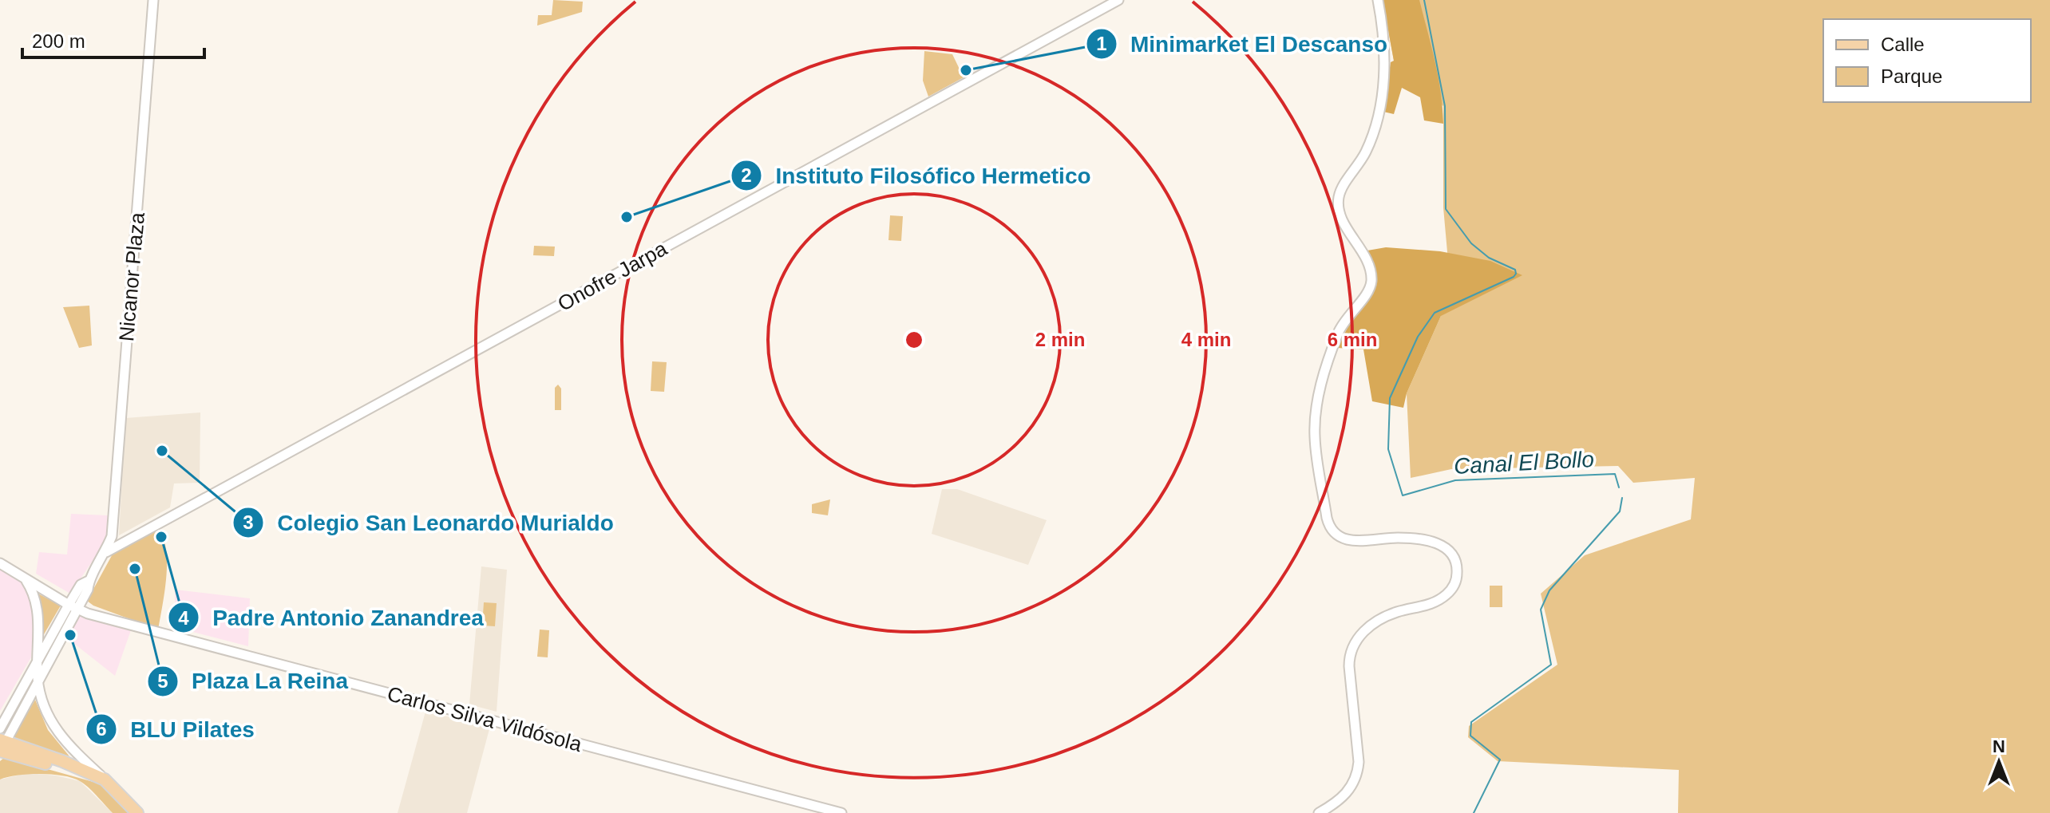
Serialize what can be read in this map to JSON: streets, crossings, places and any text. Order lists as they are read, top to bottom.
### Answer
{
  "streets": {
    "street": ["Onofre Jarpa", "Nicanor Plaza", "Carlos Silva Vildósola"]
  },
  "crossings": [
    ["Onofre Jarpa", "Nicanor Plaza"]
  ],
  "water": ["Canal El Bollo"],
  "places": [
    "Minimarket El Descanso",
    "Instituto Filosófico Hermetico",
    "Colegio San Leonardo Murialdo",
    "Padre Antonio Zanandrea",
    "Plaza La Reina",
    "BLU Pilates"
  ],
  "legend": ["Calle", "Parque"],
  "scale_bar": "200 m",
  "north": "top",
  "rings": ["2 min", "4 min", "6 min"]
}
